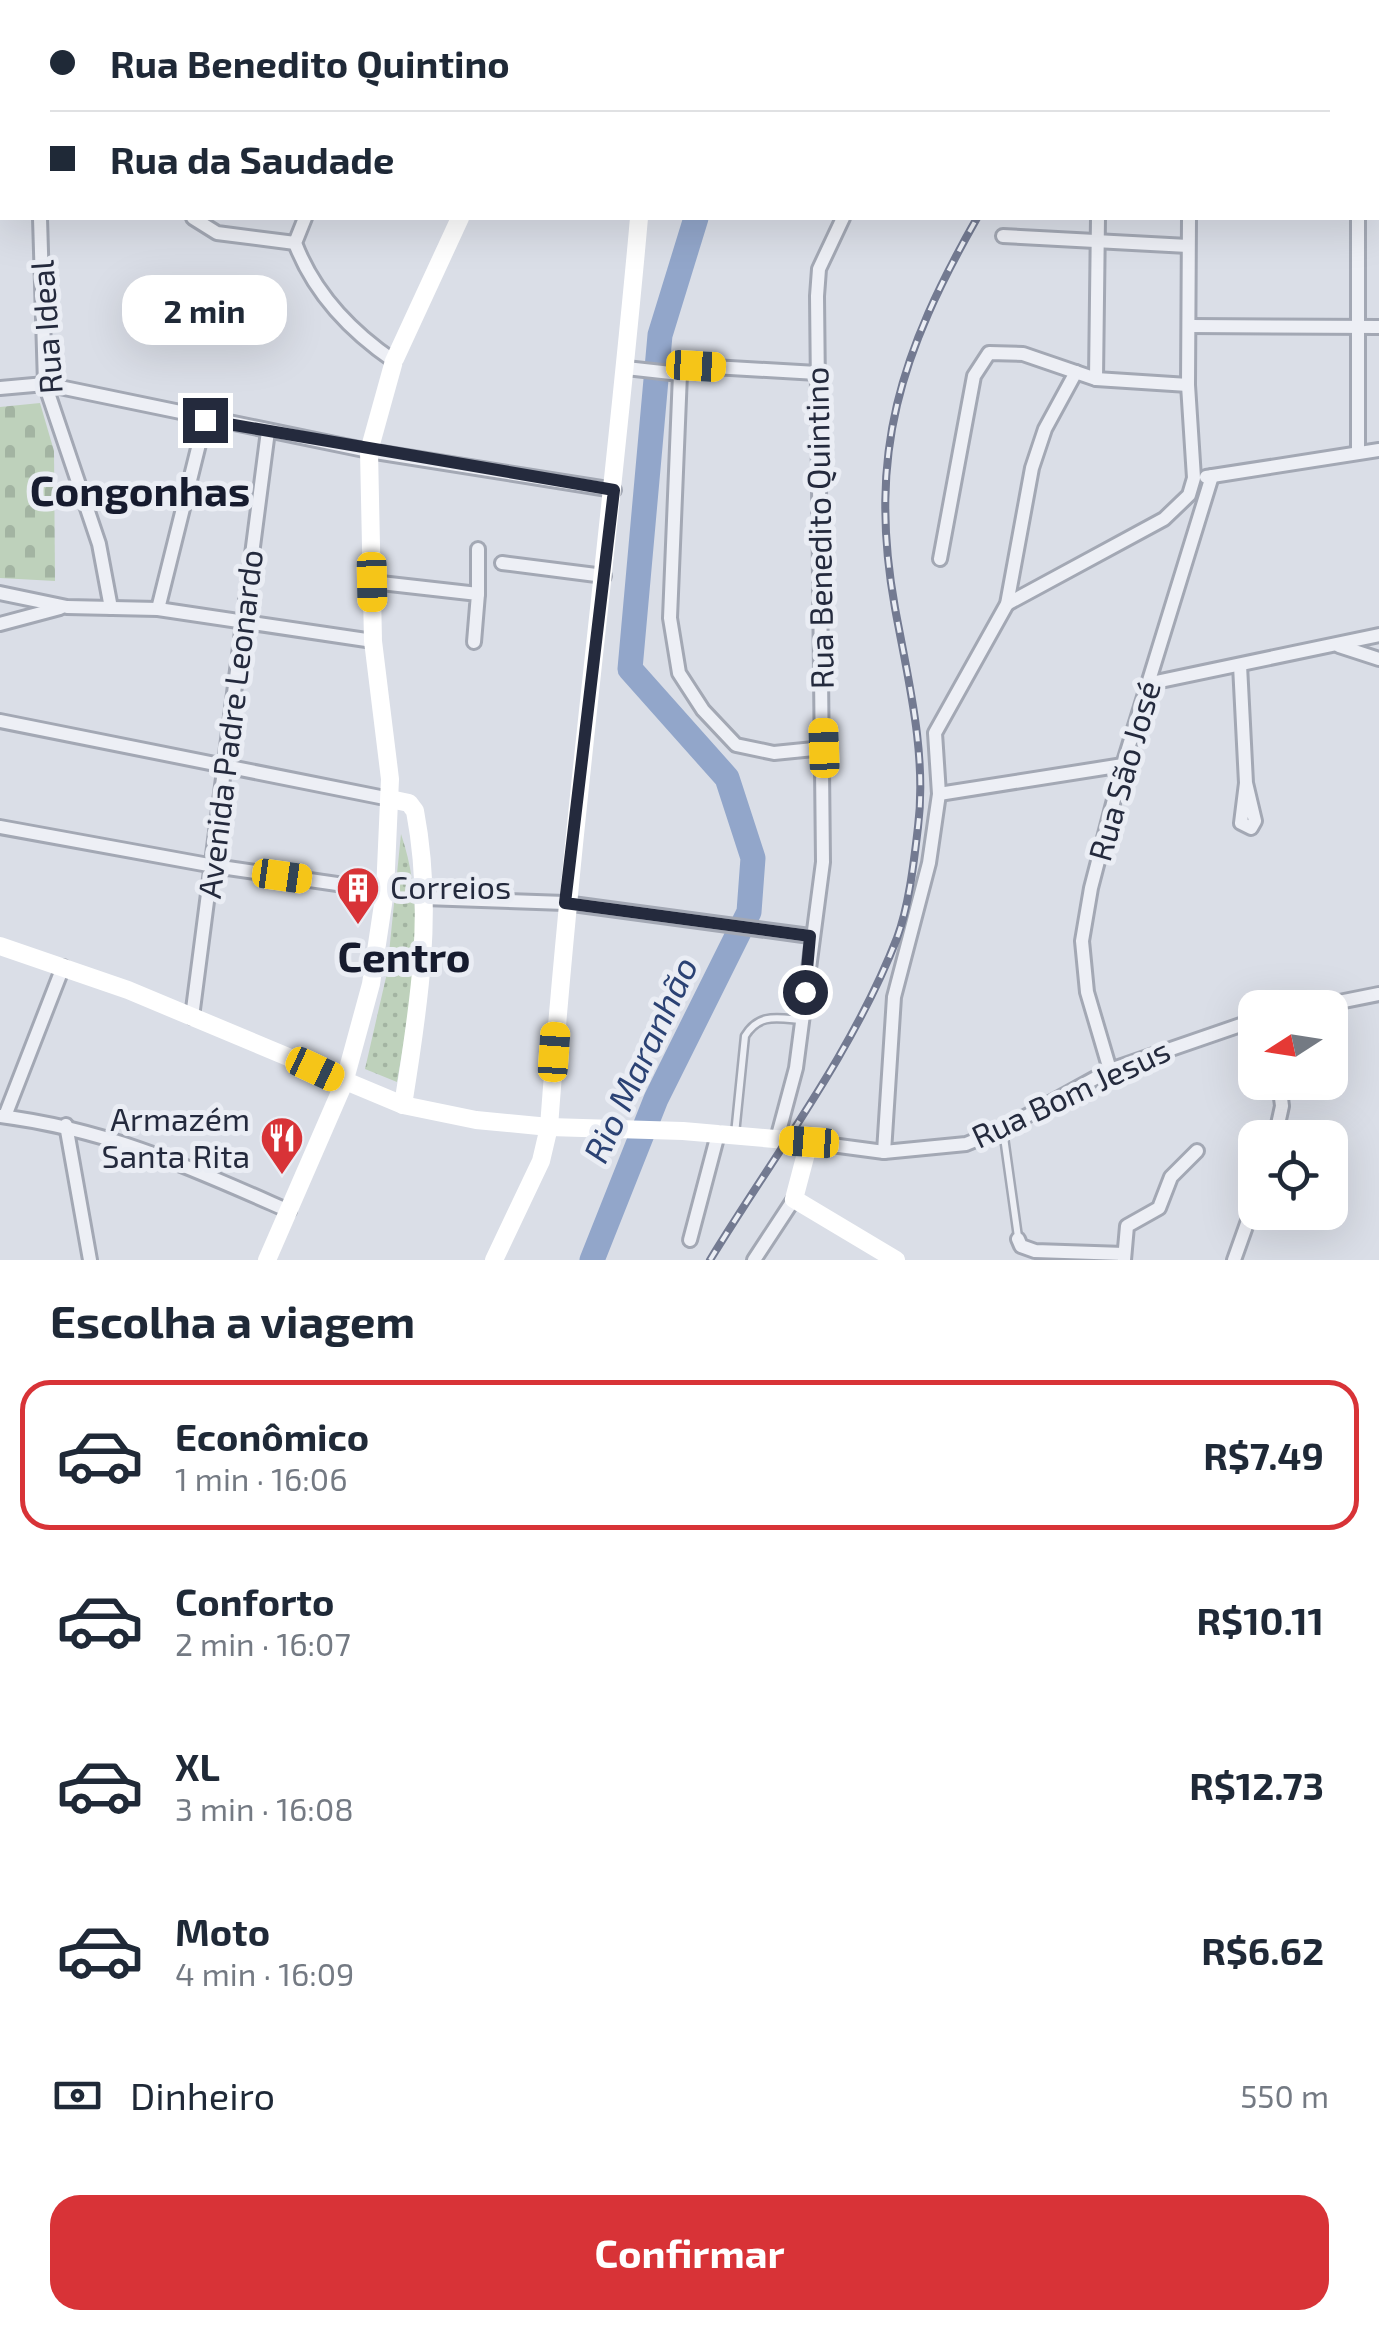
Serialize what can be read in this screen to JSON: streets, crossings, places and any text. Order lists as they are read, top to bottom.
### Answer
{
  "streets": {
    "street": [
      "Rua Ideal",
      "Rua Benedito Quintino",
      "Avenida Padre Leonardo",
      "Rua São José",
      "Rua Bom Jesus"
    ]
  },
  "crossings": [
    ["Rua São José", "Rua Bom Jesus"]
  ],
  "districts": ["Congonhas", "Centro"],
  "water": ["Rio Maranhão"],
  "places": {
    "building": ["Correios"],
    "restaurant": ["Armazém Santa Rita"]
  },
  "north": "left",
  "page": {
    "banner": ["Rua Benedito Quintino", "Rua da Saudade"],
    "bubble": "2 min",
    "heading": "Escolha a viagem",
    "list": [
      {
        "name": "Econômico",
        "note": "1 min · 16:06",
        "value": "R$7.49"
      },
      {
        "name": "Conforto",
        "note": "2 min · 16:07",
        "value": "R$10.11"
      },
      {
        "name": "XL",
        "note": "3 min · 16:08",
        "value": "R$12.73"
      },
      {
        "name": "Moto",
        "note": "4 min · 16:09",
        "value": "R$6.62"
      }
    ],
    "pay": ["Dinheiro", "550 m"],
    "buttons": "Confirmar"
  }
}
